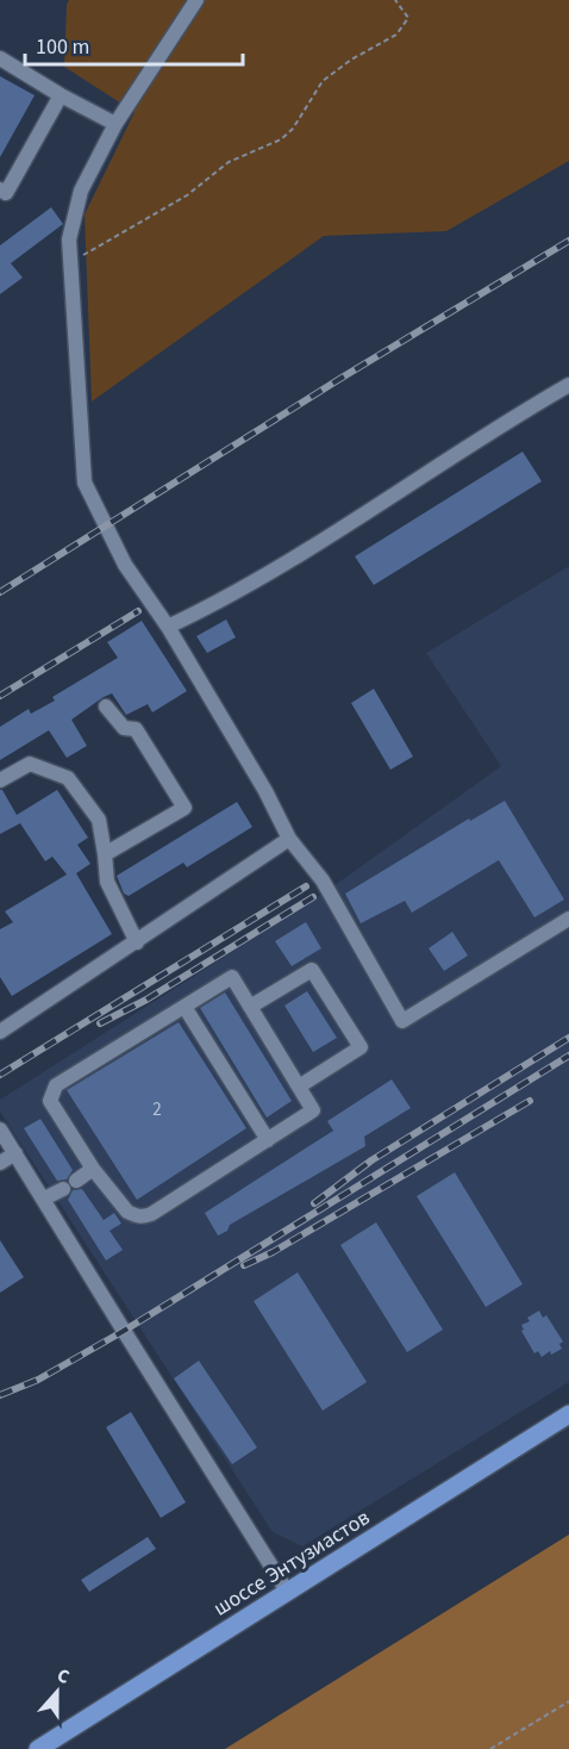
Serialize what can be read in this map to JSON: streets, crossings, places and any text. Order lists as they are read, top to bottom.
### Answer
{
  "streets": {
    "main road": ["шоссе Энтузиастов"]
  },
  "house_numbers": ["2"],
  "scale_bar": "100 m",
  "north": "top"
}
